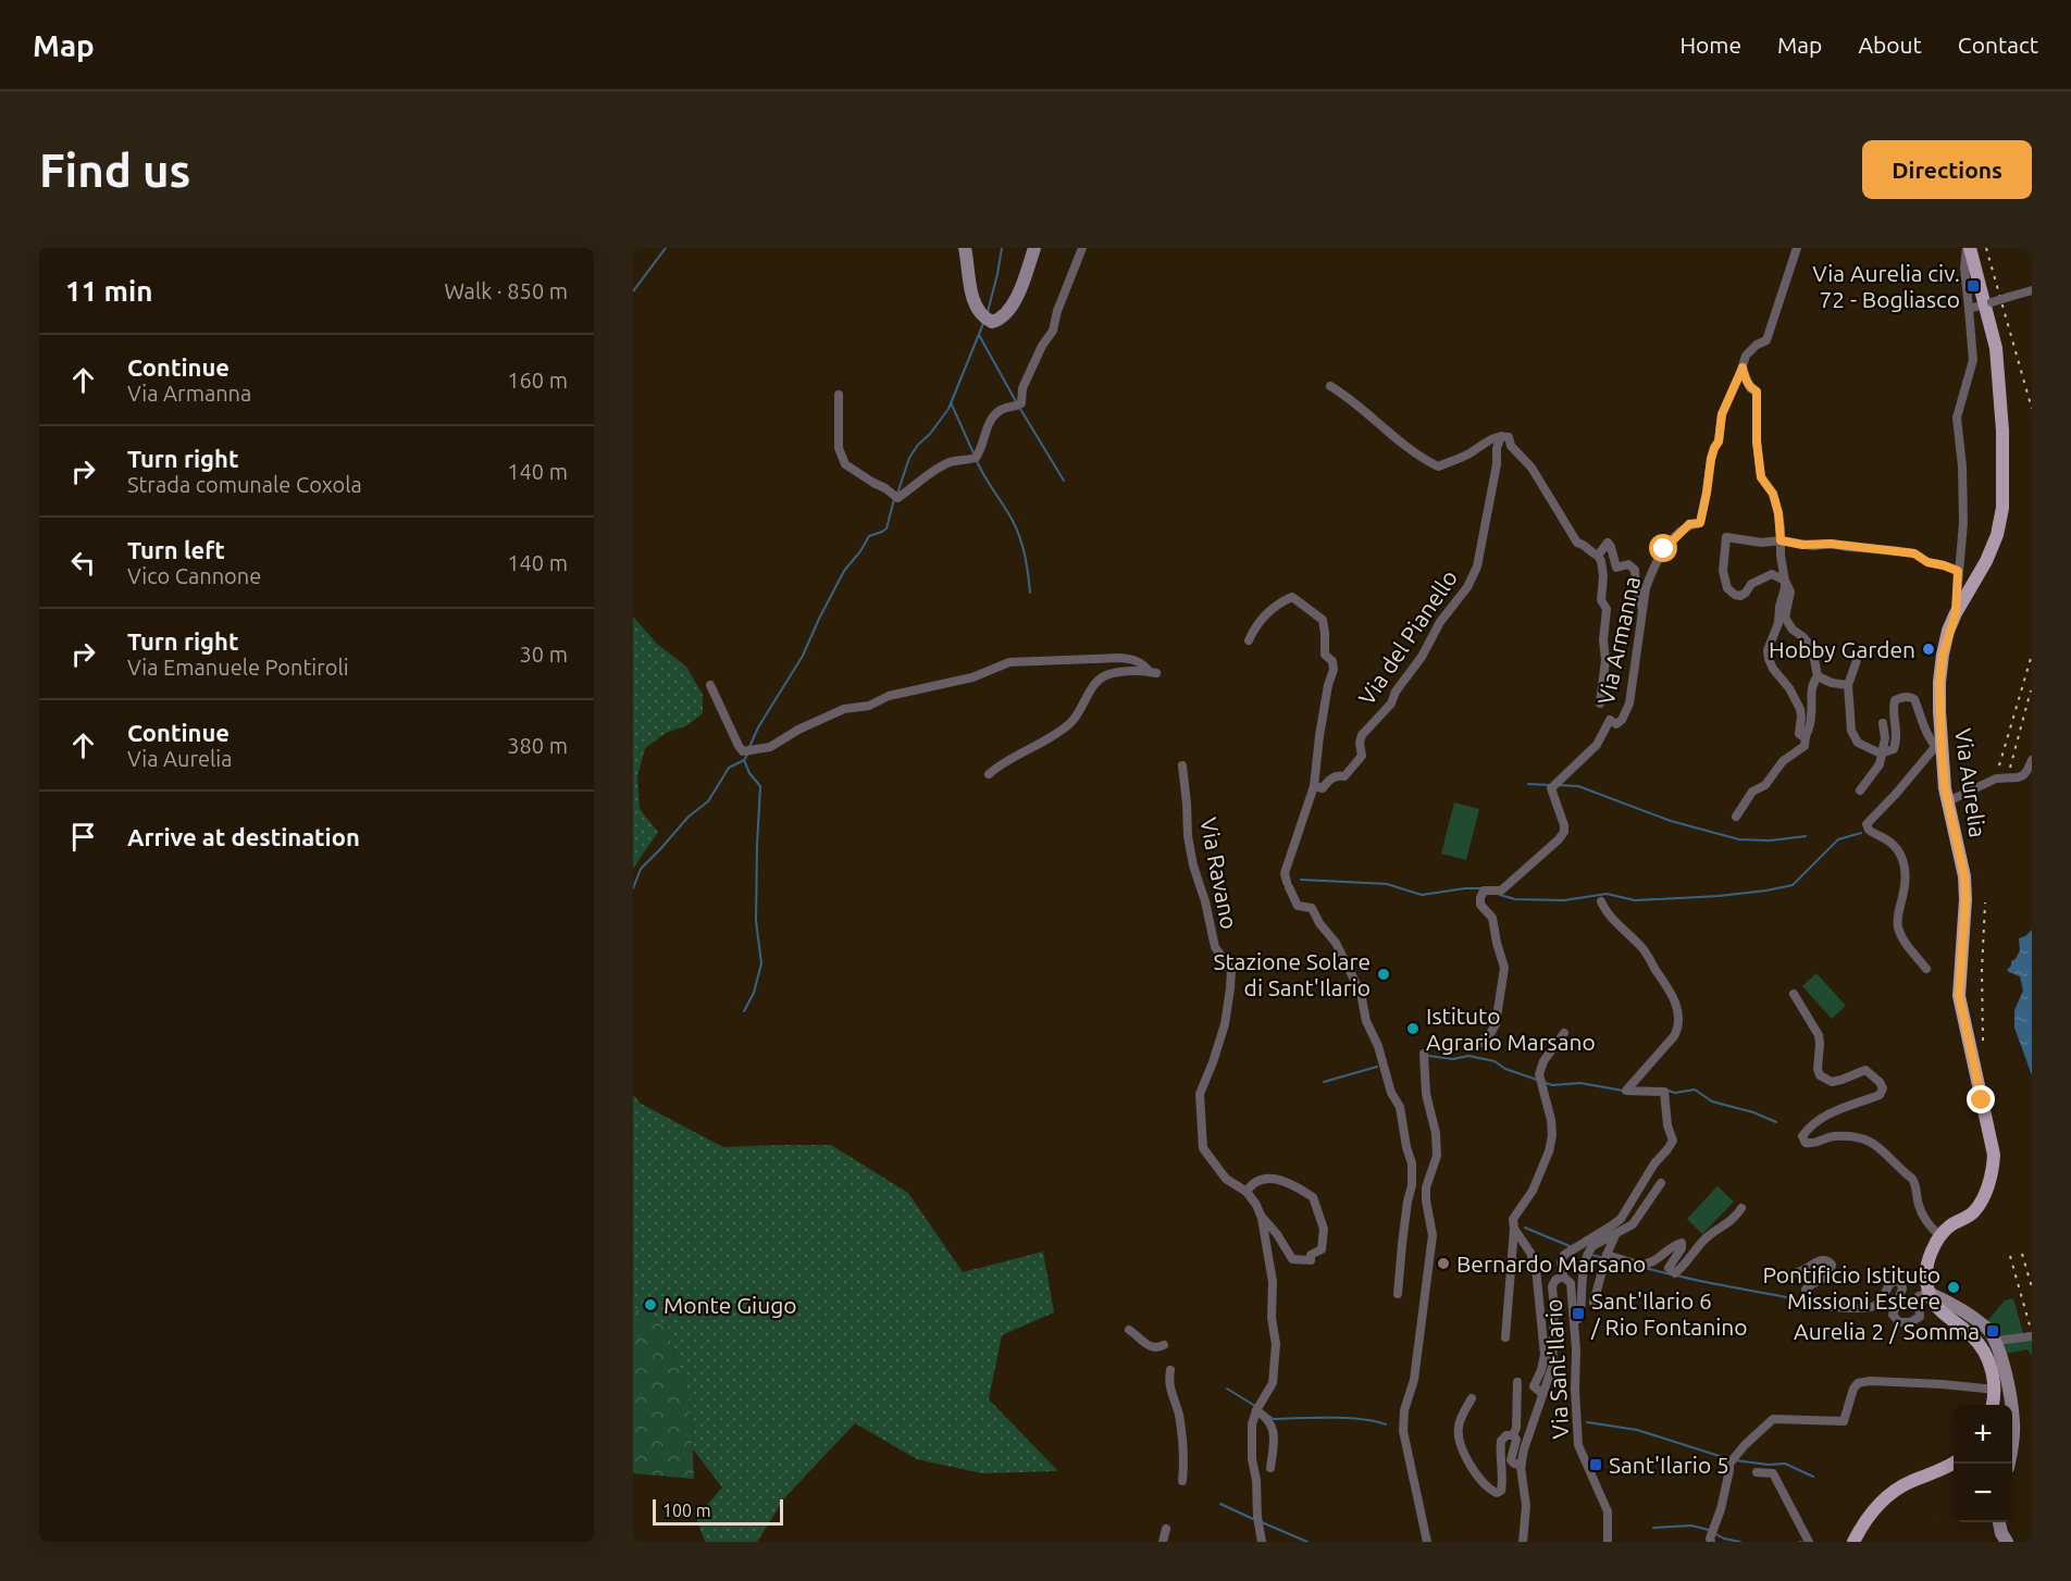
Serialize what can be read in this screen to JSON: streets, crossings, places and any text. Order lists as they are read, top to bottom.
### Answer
{
  "streets": {
    "main road": ["Via Aurelia"],
    "street": [
      "Via del Pianello",
      "Via Armanna",
      "Via Ravano",
      "Via Sant'Ilario"
    ]
  },
  "places": {
    "transit": [
      "Via Aurelia civ. 72 - Bogliasco",
      "Sant'Ilario 6 / Rio Fontanino",
      "Aurelia 2 / Somma",
      "Sant'Ilario 5"
    ],
    "other": [
      "Hobby Garden",
      "Stazione Solare di Sant'Ilario",
      "Istituto Agrario Marsano",
      "Bernardo Marsano",
      "Pontificio Istituto Missioni Estere",
      "Monte Giugo"
    ]
  },
  "scale_bar": "100 m",
  "page": {
    "header": "Map",
    "nav": [
      "Home",
      "Map",
      "About",
      "Contact"
    ],
    "buttons": "Directions",
    "title": "Find us",
    "heading": ["11 min", "Walk · 850 m"],
    "list": [
      ["Continue", "Via Armanna", "160 m"],
      ["Turn right", "Strada comunale Coxola", "140 m"],
      ["Turn left", "Vico Cannone", "140 m"],
      ["Turn right", "Via Emanuele Pontiroli", "30 m"],
      ["Continue", "Via Aurelia", "380 m"],
      "Arrive at destination"
    ],
    "map_buttons": ["+", "−"],
    "scale": "100 m"
  }
}
